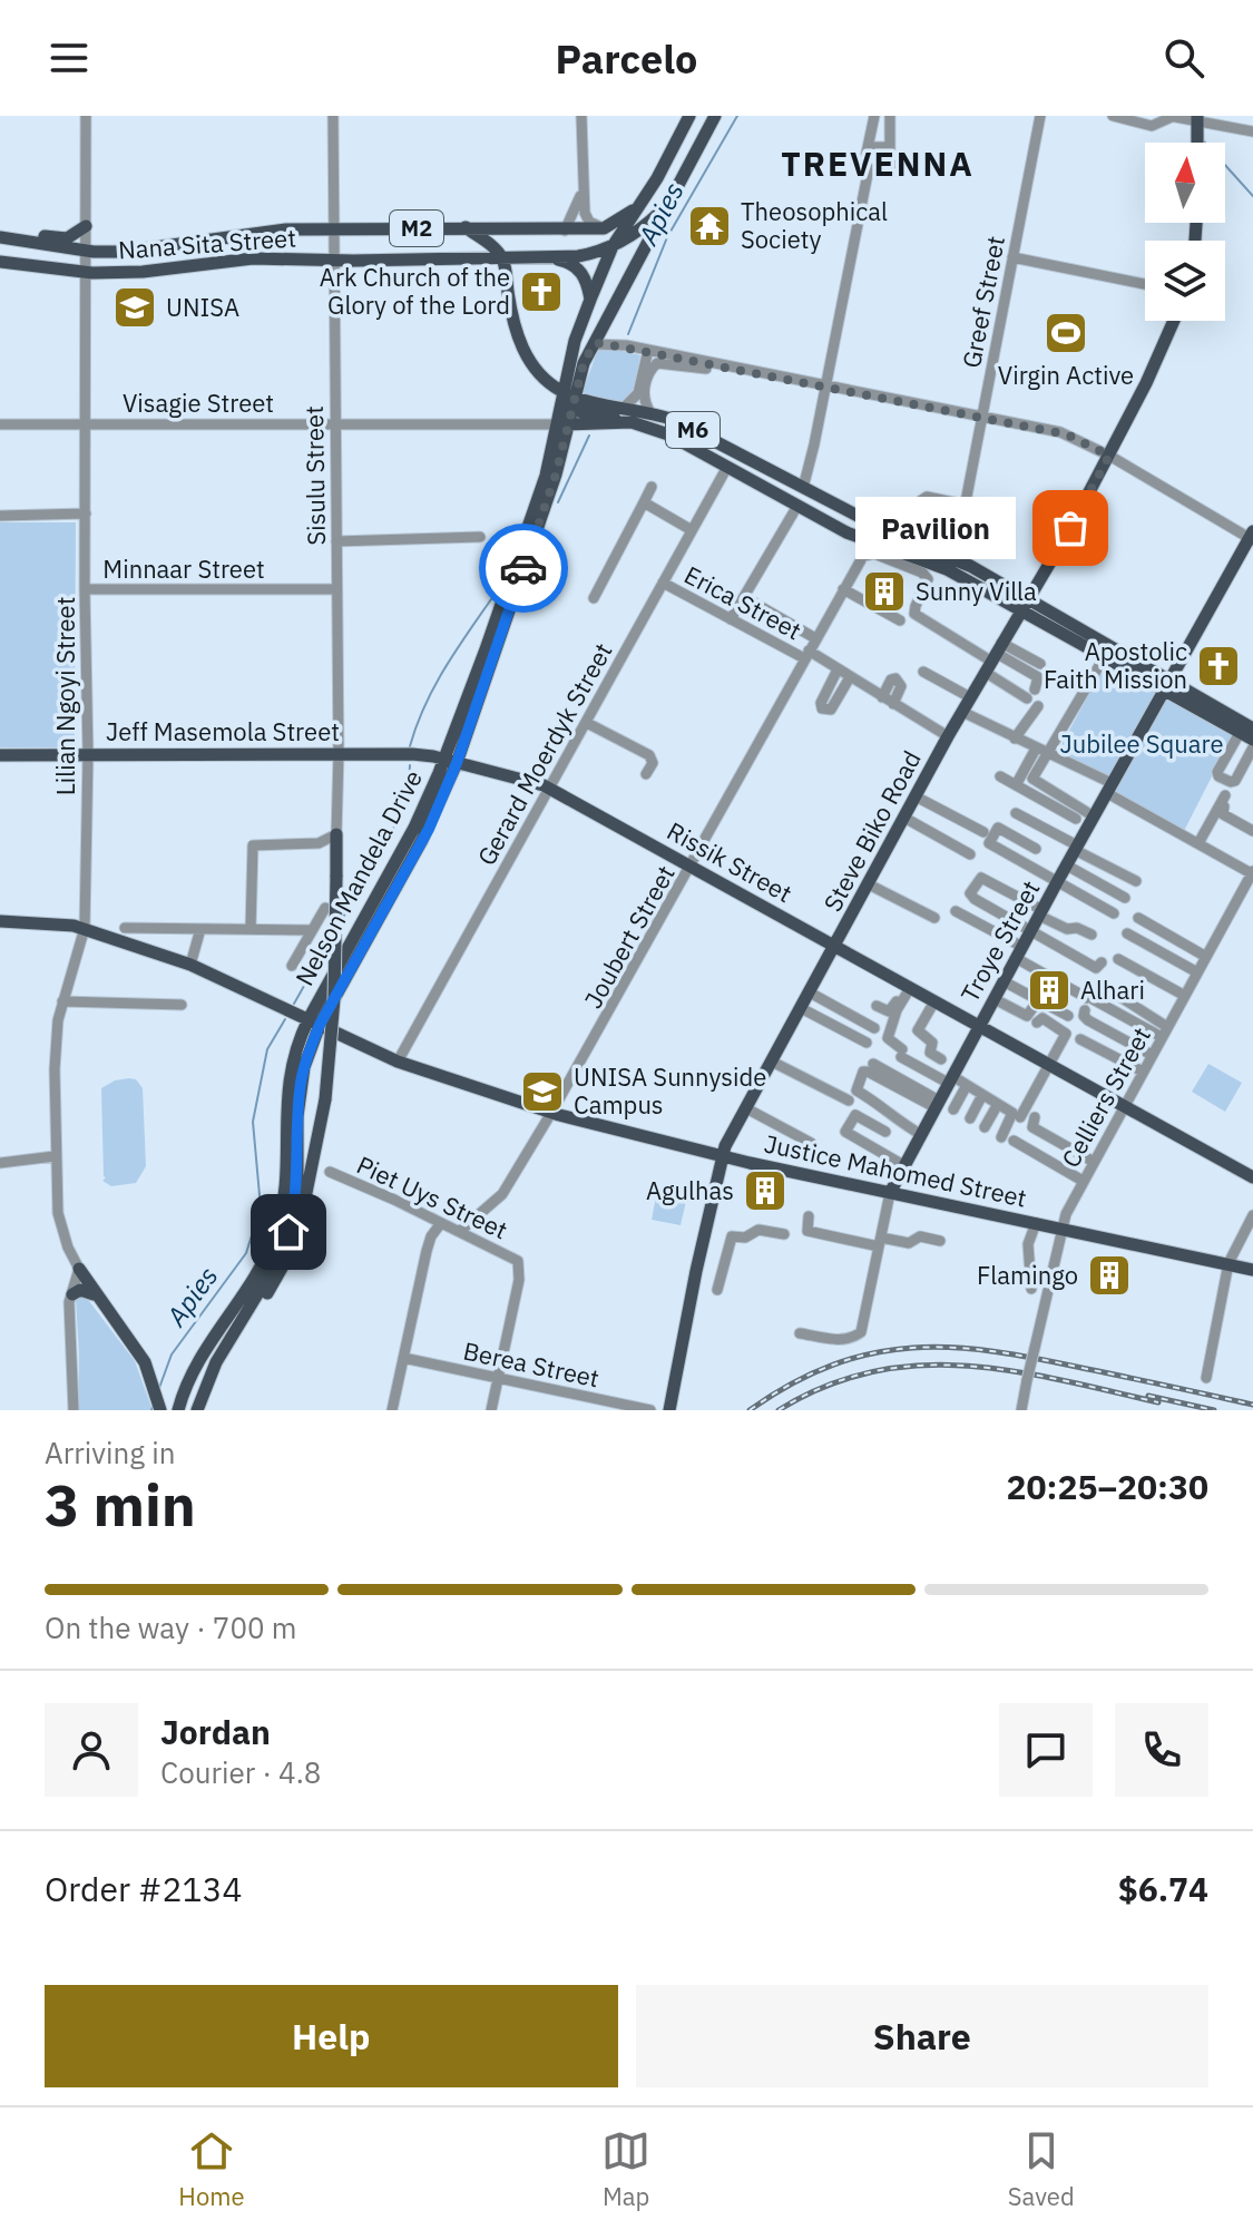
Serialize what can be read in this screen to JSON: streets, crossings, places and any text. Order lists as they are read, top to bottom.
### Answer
{
  "streets": {
    "main road": [
      "M2",
      "Nana Sita Street",
      "M6",
      "Jeff Masemola Street",
      "Steve Biko Road",
      "Rissik Street",
      "Nelson Mandela Drive",
      "Troye Street",
      "Justice Mahomed Street"
    ],
    "street": [
      "Greef Street",
      "Visagie Street",
      "Sisulu Street",
      "Minnaar Street",
      "Erica Street",
      "Lilian Ngoyi Street",
      "Gerard Moerdyk Street",
      "Joubert Street",
      "Celliers Street",
      "Piet Uys Street",
      "Berea Street"
    ]
  },
  "crossings": [
    ["Nana Sita Street", "Sisulu Street"],
    ["Nana Sita Street", "Lilian Ngoyi Street"],
    ["Nana Sita Street", "Nelson Mandela Drive"],
    ["Greef Street", "M6"],
    ["Visagie Street", "M6"],
    ["Visagie Street", "Sisulu Street"],
    ["Visagie Street", "Lilian Ngoyi Street"],
    ["Visagie Street", "Nelson Mandela Drive"],
    ["M6", "Gerard Moerdyk Street"],
    ["M6", "Steve Biko Road"],
    ["M6", "Nelson Mandela Drive"],
    ["M6", "Troye Street"],
    ["Sisulu Street", "Minnaar Street"],
    ["Sisulu Street", "Jeff Masemola Street"],
    ["Minnaar Street", "Lilian Ngoyi Street"],
    ["Erica Street", "Gerard Moerdyk Street"],
    ["Erica Street", "Steve Biko Road"],
    ["Erica Street", "Joubert Street"],
    ["Lilian Ngoyi Street", "Jeff Masemola Street"],
    ["Lilian Ngoyi Street", "Justice Mahomed Street"],
    ["Jeff Masemola Street", "Rissik Street"],
    ["Jeff Masemola Street", "Nelson Mandela Drive"],
    ["Gerard Moerdyk Street", "Rissik Street"],
    ["Gerard Moerdyk Street", "Justice Mahomed Street"],
    ["Steve Biko Road", "Rissik Street"],
    ["Steve Biko Road", "Joubert Street"],
    ["Steve Biko Road", "Justice Mahomed Street"],
    ["Rissik Street", "Nelson Mandela Drive"],
    ["Rissik Street", "Joubert Street"],
    ["Rissik Street", "Troye Street"],
    ["Rissik Street", "Celliers Street"],
    ["Nelson Mandela Drive", "Justice Mahomed Street"],
    ["Joubert Street", "Justice Mahomed Street"],
    ["Joubert Street", "Piet Uys Street"],
    ["Troye Street", "Justice Mahomed Street"],
    ["Celliers Street", "Justice Mahomed Street"],
    ["Piet Uys Street", "Berea Street"]
  ],
  "districts": ["TREVENNA"],
  "water": ["Apies"],
  "parks": ["Jubilee Square"],
  "places": {
    "temple": ["Theosophical Society"],
    "church": ["Ark Church of the Glory of the Lord", "Apostolic Faith Mission"],
    "school or university": ["UNISA", "UNISA Sunnyside Campus"],
    "sports": ["Virgin Active"],
    "other": ["Pavilion"],
    "building": [
      "Sunny Villa",
      "Alhari",
      "Agulhas",
      "Flamingo"
    ]
  },
  "north": "top",
  "page": {
    "header": "Parcelo",
    "bubble": "Pavilion",
    "heading": ["3 min", "Arriving in", "20:25–20:30"],
    "panel": [
      "Jordan",
      "Courier · 4.8",
      "Order #2134",
      "$6.74"
    ],
    "bar": "On the way · 700 m",
    "buttons": ["Help", "Share"],
    "tabs": ["Home", "Map", "Saved"]
  }
}
